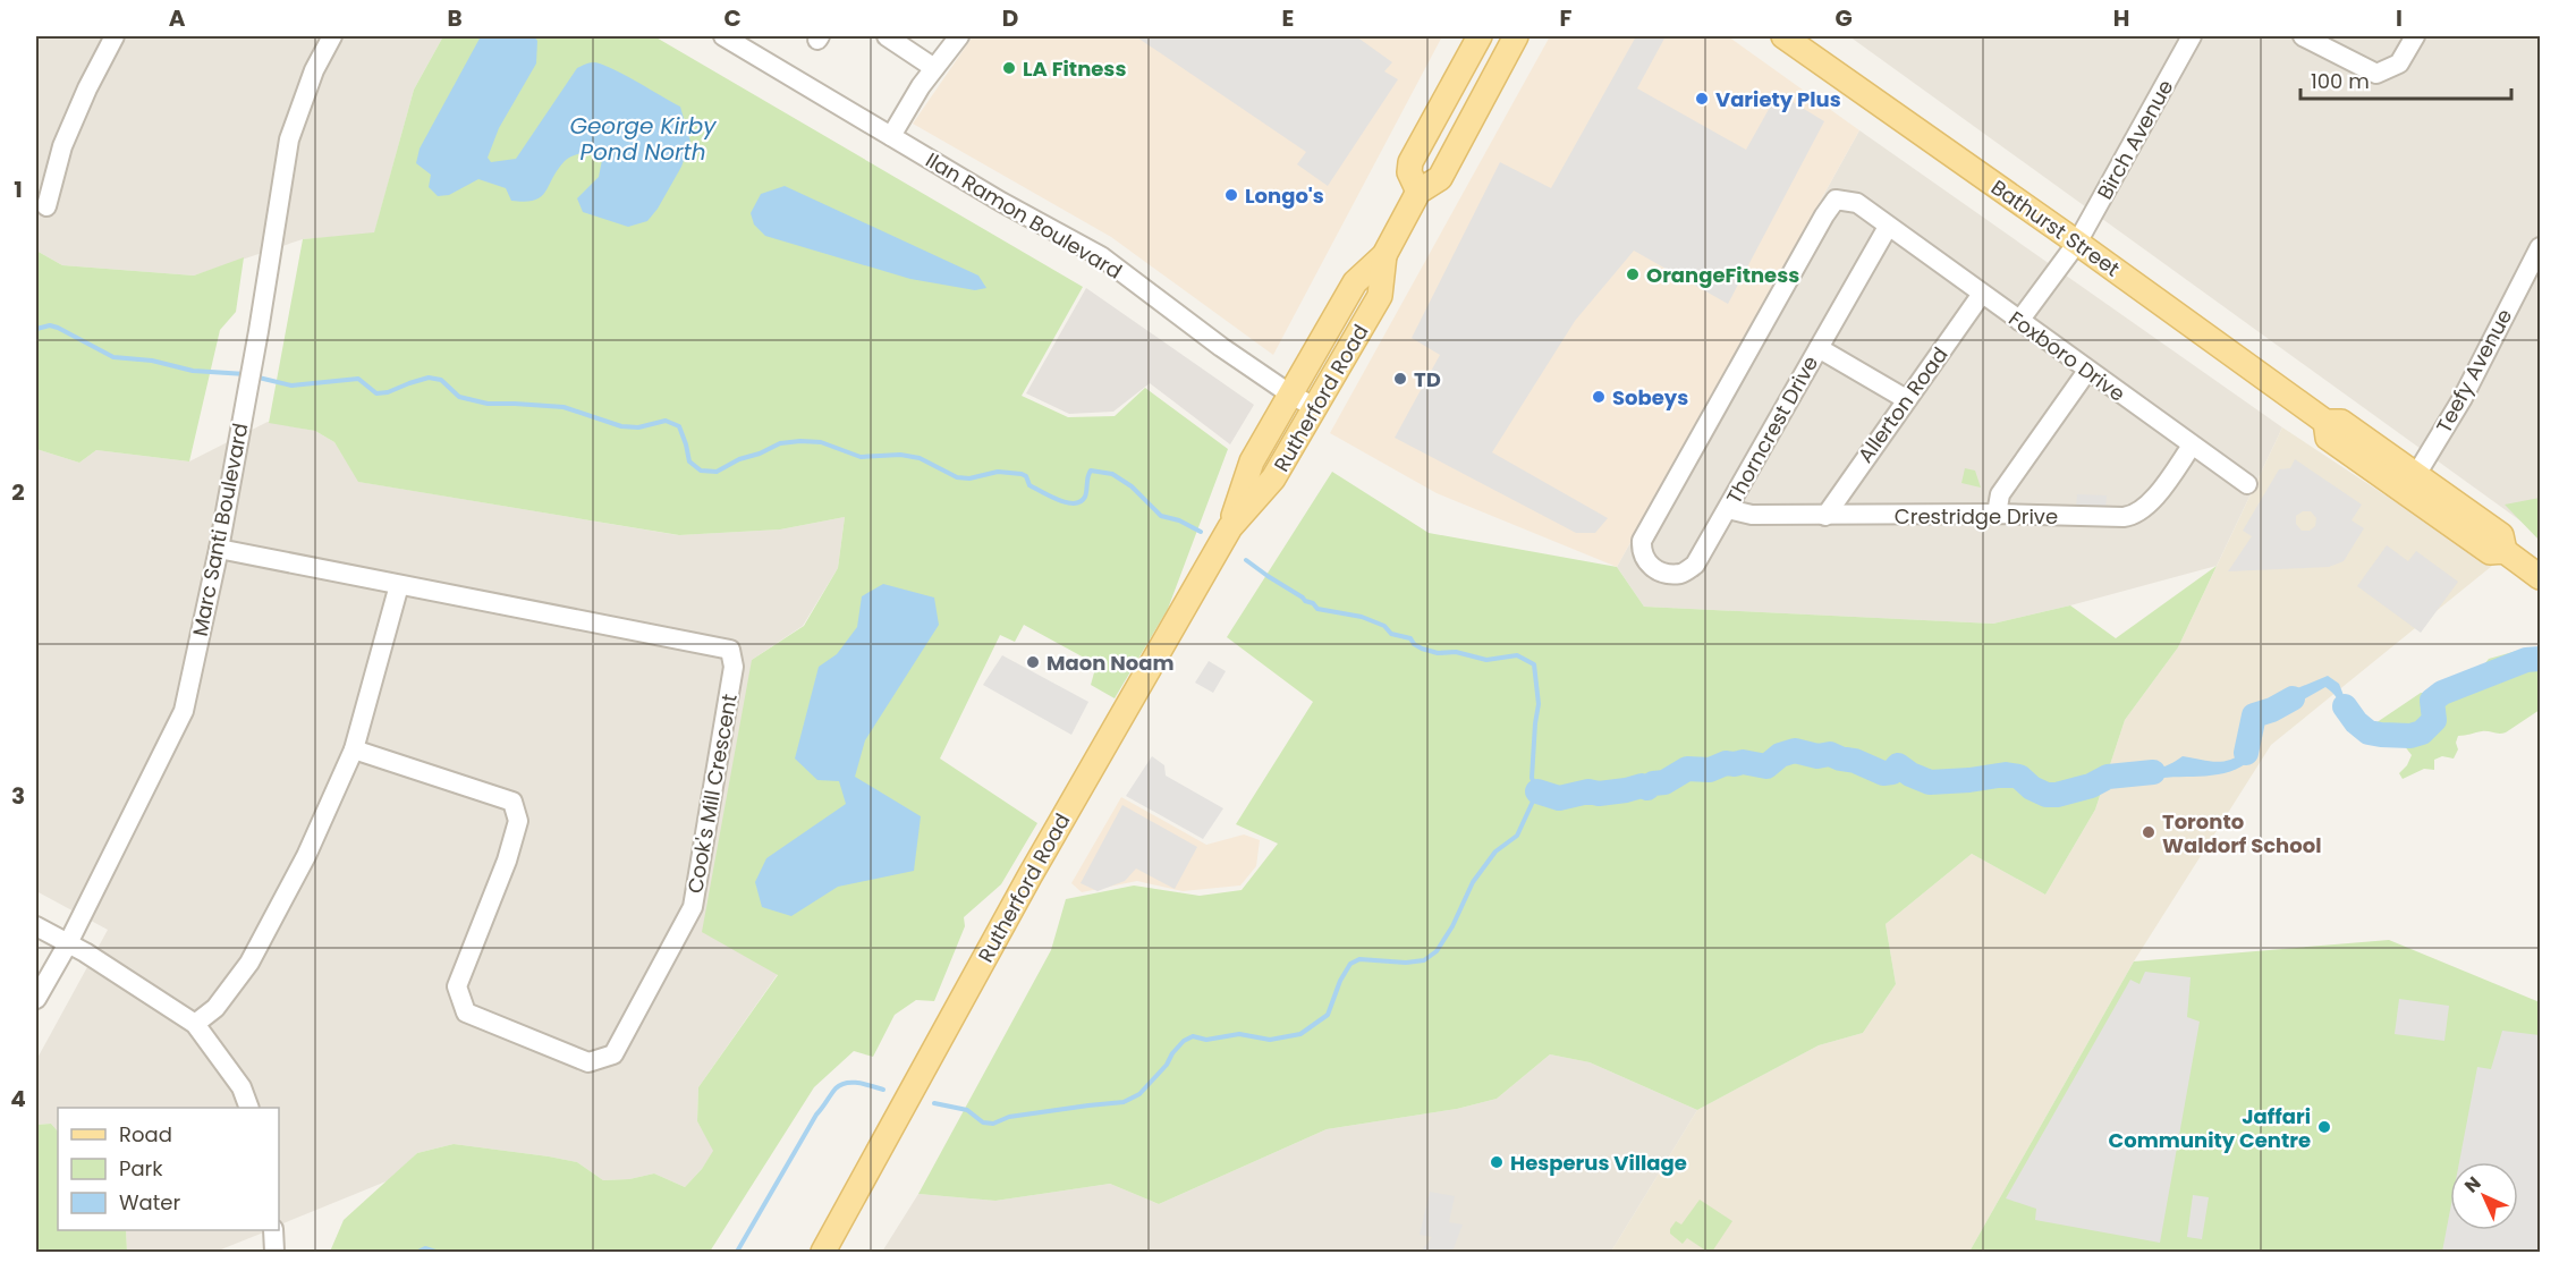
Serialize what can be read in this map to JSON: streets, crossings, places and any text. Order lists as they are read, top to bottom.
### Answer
{
  "streets": {
    "main road": ["Bathurst Street", "Rutherford Road"],
    "street": [
      "Birch Avenue",
      "Ilan Ramon Boulevard",
      "Foxboro Drive",
      "Teefy Avenue",
      "Allerton Road",
      "Thorncrest Drive",
      "Crestridge Drive",
      "Marc Santi Boulevard",
      "Cook's Mill Crescent"
    ]
  },
  "crossings": [
    ["Birch Avenue", "Bathurst Street"],
    ["Birch Avenue", "Foxboro Drive"],
    ["Ilan Ramon Boulevard", "Rutherford Road"],
    ["Bathurst Street", "Teefy Avenue"],
    ["Foxboro Drive", "Allerton Road"],
    ["Foxboro Drive", "Thorncrest Drive"],
    ["Foxboro Drive", "Crestridge Drive"],
    ["Allerton Road", "Crestridge Drive"],
    ["Thorncrest Drive", "Crestridge Drive"],
    ["Marc Santi Boulevard", "Cook's Mill Crescent"]
  ],
  "water": ["George Kirby Pond North"],
  "places": [
    "LA Fitness",
    "Variety Plus",
    "Longo's",
    "OrangeFitness",
    "TD",
    "Sobeys",
    "Maon Noam",
    "Toronto Waldorf School",
    "Jaffari Community Centre",
    "Hesperus Village"
  ],
  "legend": ["Road", "Park", "Water"],
  "scale_bar": "100 m",
  "north": "top left",
  "grid": {
    "columns": [
      "A",
      "B",
      "C",
      "D",
      "E",
      "F",
      "G",
      "H",
      "I"
    ],
    "rows": [
      "1",
      "2",
      "3",
      "4"
    ]
  }
}
